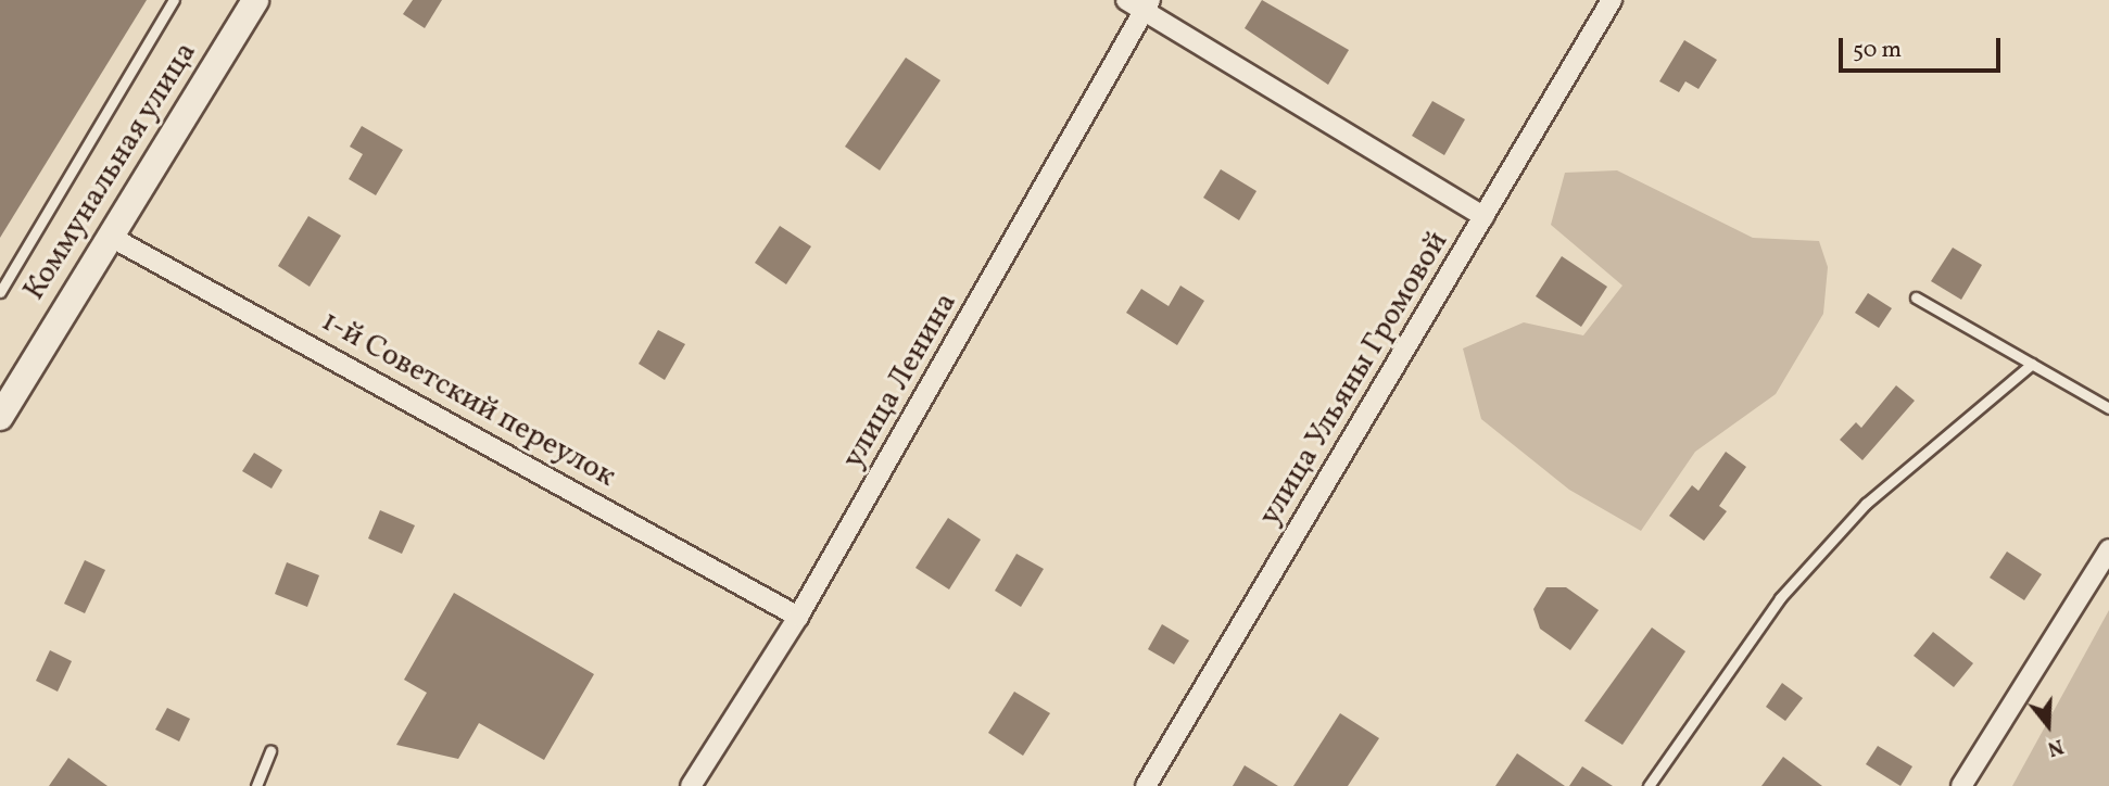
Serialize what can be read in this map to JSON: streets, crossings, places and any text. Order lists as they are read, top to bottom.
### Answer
{
  "streets": {
    "street": [
      "Коммунальная улица",
      "улица Ульяны Громовой",
      "улица Ленина",
      "1-й Советский переулок"
    ]
  },
  "crossings": [
    ["Коммунальная улица", "1-й Советский переулок"],
    ["улица Ленина", "1-й Советский переулок"]
  ],
  "scale_bar": "50 m",
  "north": "bottom"
}
